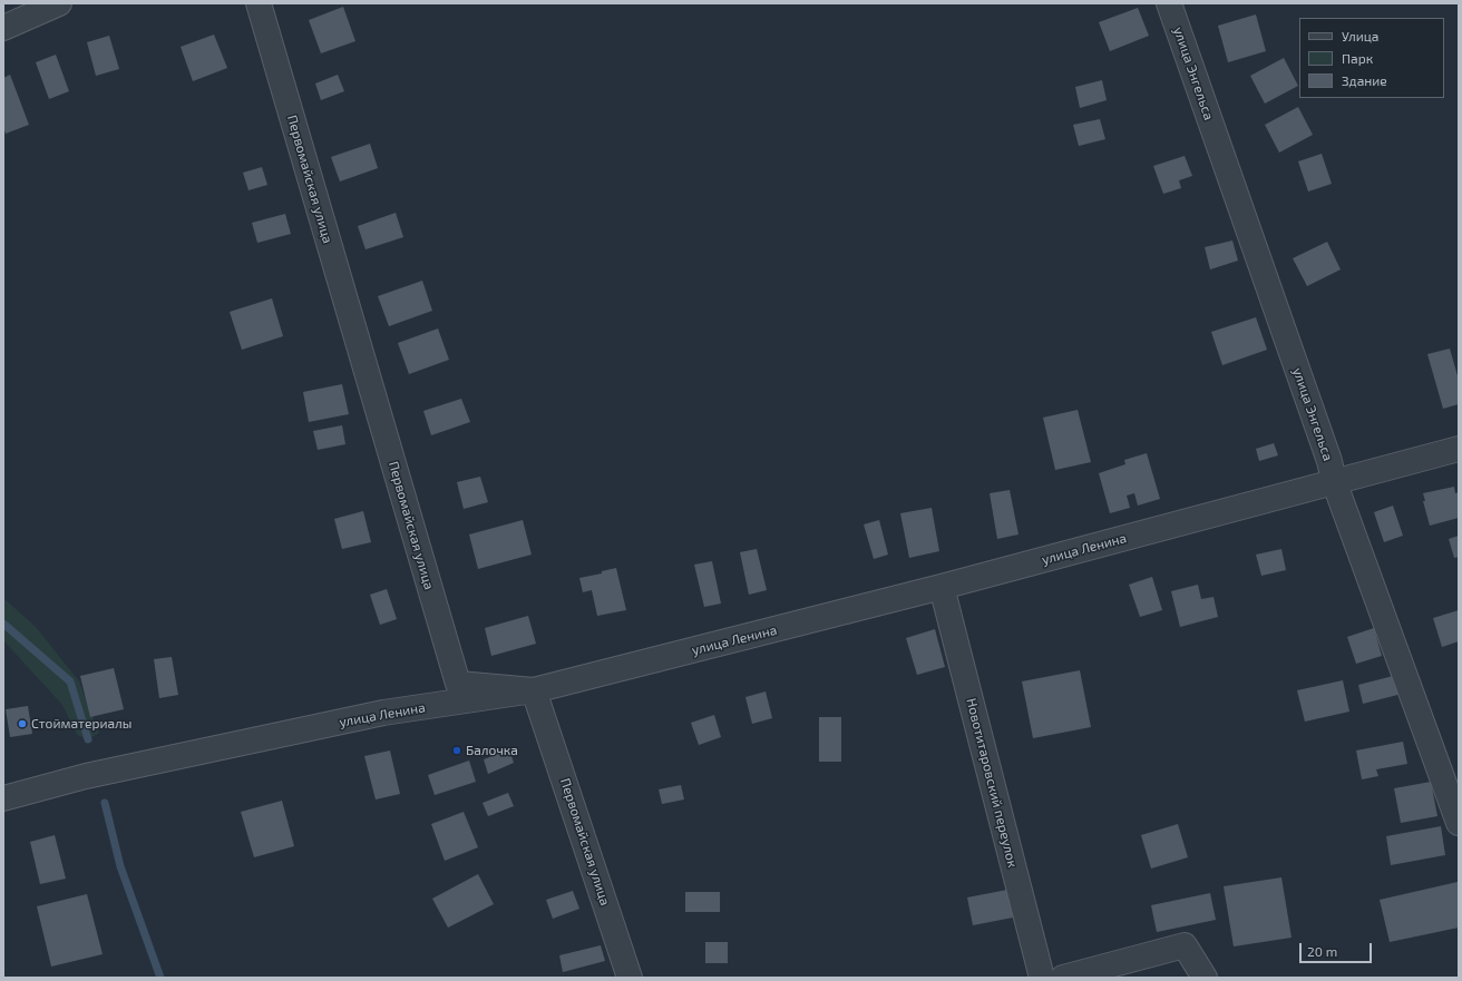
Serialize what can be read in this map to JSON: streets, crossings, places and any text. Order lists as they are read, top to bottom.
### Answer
{
  "streets": {
    "street": [
      "улица Энгельса",
      "Первомайская улица",
      "улица Ленина",
      "Новотитаровский переулок"
    ]
  },
  "crossings": [
    ["улица Энгельса", "улица Ленина"],
    ["Первомайская улица", "улица Ленина"],
    ["улица Ленина", "Новотитаровский переулок"]
  ],
  "places": ["Стойматериалы", "Балочка"],
  "legend": ["Улица", "Парк", "Здание"],
  "scale_bar": "20 m"
}
